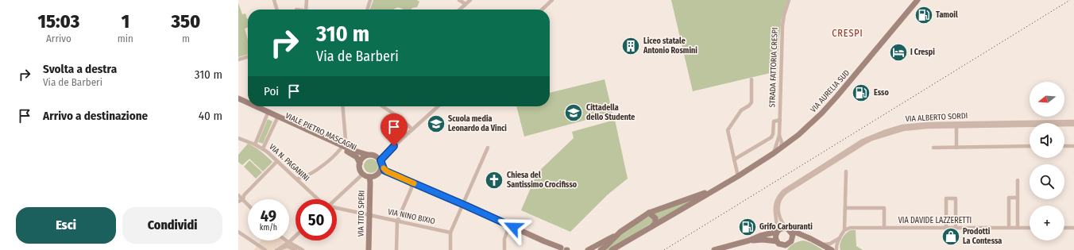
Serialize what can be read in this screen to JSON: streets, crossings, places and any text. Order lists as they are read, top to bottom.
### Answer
{
  "streets": {
    "main road": ["VIA AURELIA SUD", "VIALE PIETRO MASCAGNI", "VIA TITO SPERI"],
    "street": [
      "STRADA FATTORIA CRESPI",
      "VIA ALBERTO SORDI",
      "VIA N. PAGANINI",
      "VIA NINO BIXIO",
      "VIA DAVIDE LAZZERETTI"
    ]
  },
  "crossings": [
    ["STRADA FATTORIA CRESPI", "VIA AURELIA SUD"],
    ["VIALE PIETRO MASCAGNI", "VIA TITO SPERI"],
    ["VIA TITO SPERI", "VIA NINO BIXIO"]
  ],
  "districts": ["CRESPI"],
  "places": {
    "fuel station": ["Tamoil", "Esso", "Grifo Carburanti"],
    "building": ["Liceo statale Antonio Rosmini"],
    "hotel": ["I Crespi"],
    "school or university": ["Cittadella dello Studente", "Scuola media Leonardo da Vinci"],
    "church": ["Chiesa del Santissimo Crocifisso"],
    "shop": ["Prodotti La Contessa"]
  },
  "north": "left",
  "page": {
    "eta": [
      "15:03",
      "Arrivo",
      "1",
      "min",
      "350",
      "m"
    ],
    "turn": ["310 m", "Via de Barberi"],
    "list": [
      {
        "name": "Svolta a destra",
        "note": "Via de Barberi",
        "value": "310 m"
      },
      {
        "name": "Arrivo a destinazione",
        "value": "40 m"
      }
    ],
    "then": "Poi",
    "map_buttons": "+",
    "speed": "49 km/h",
    "limit": "50",
    "buttons": ["Esci", "Condividi"]
  }
}
